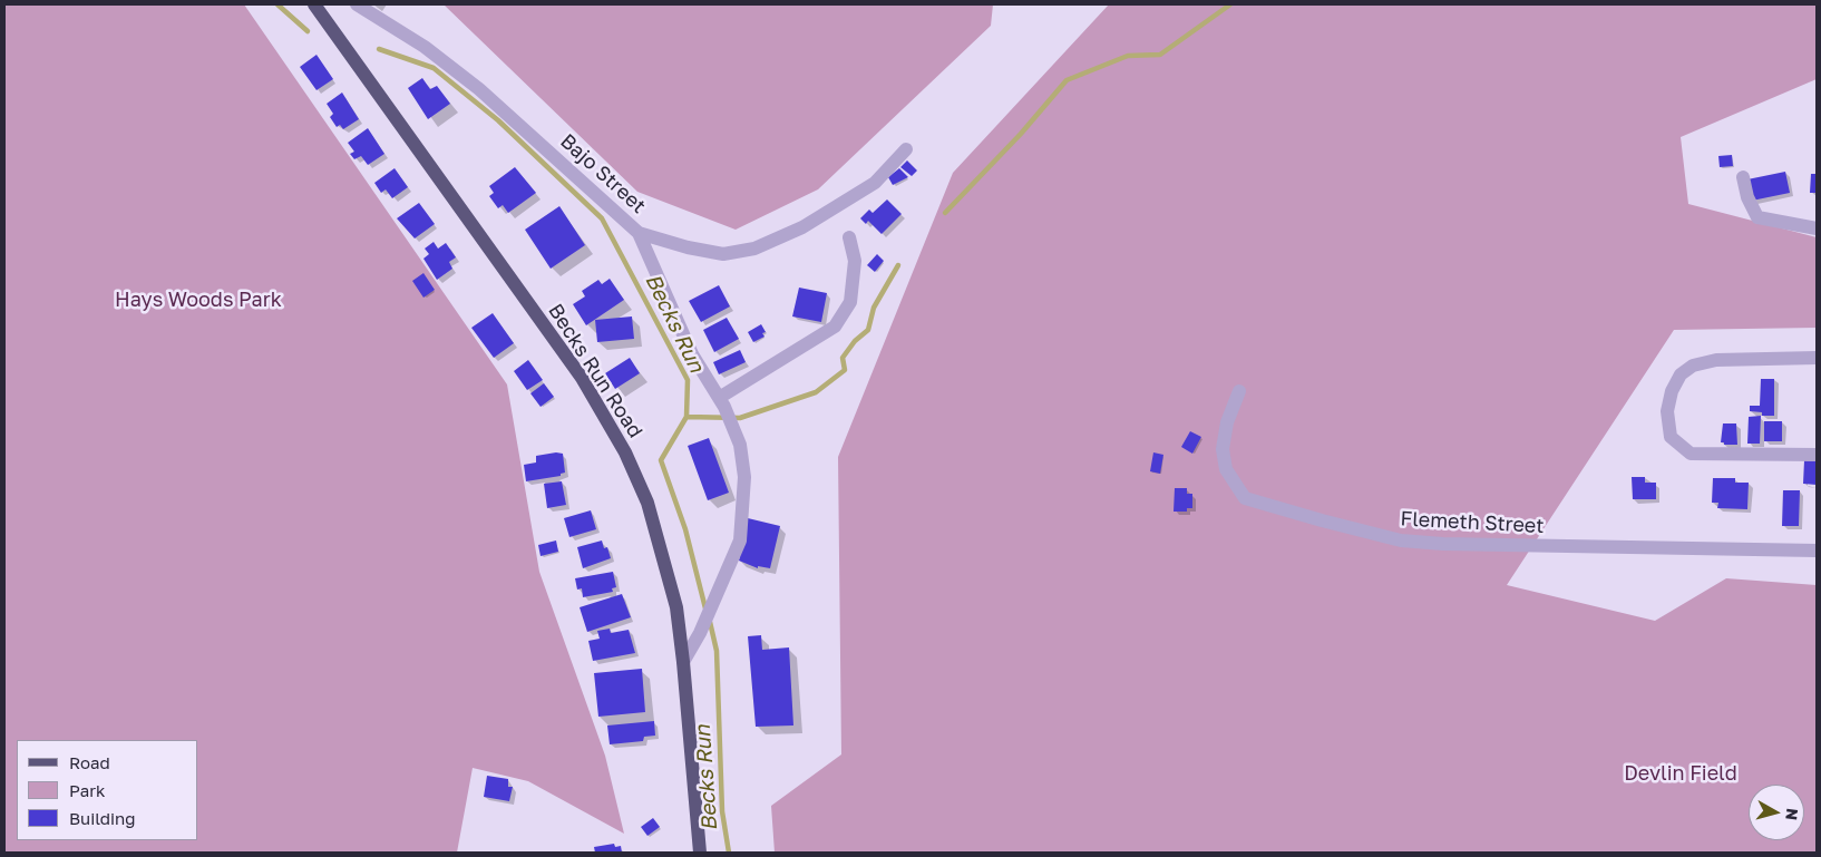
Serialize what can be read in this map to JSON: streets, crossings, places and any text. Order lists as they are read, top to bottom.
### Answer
{
  "streets": {
    "main road": ["Becks Run Road"],
    "street": ["Bajo Street", "Flemeth Street"]
  },
  "crossings": [
    ["Bajo Street", "Becks Run Road"]
  ],
  "water": ["Becks Run"],
  "parks": ["Hays Woods Park", "Devlin Field"],
  "legend": ["Road", "Park", "Building"],
  "north": "right"
}
